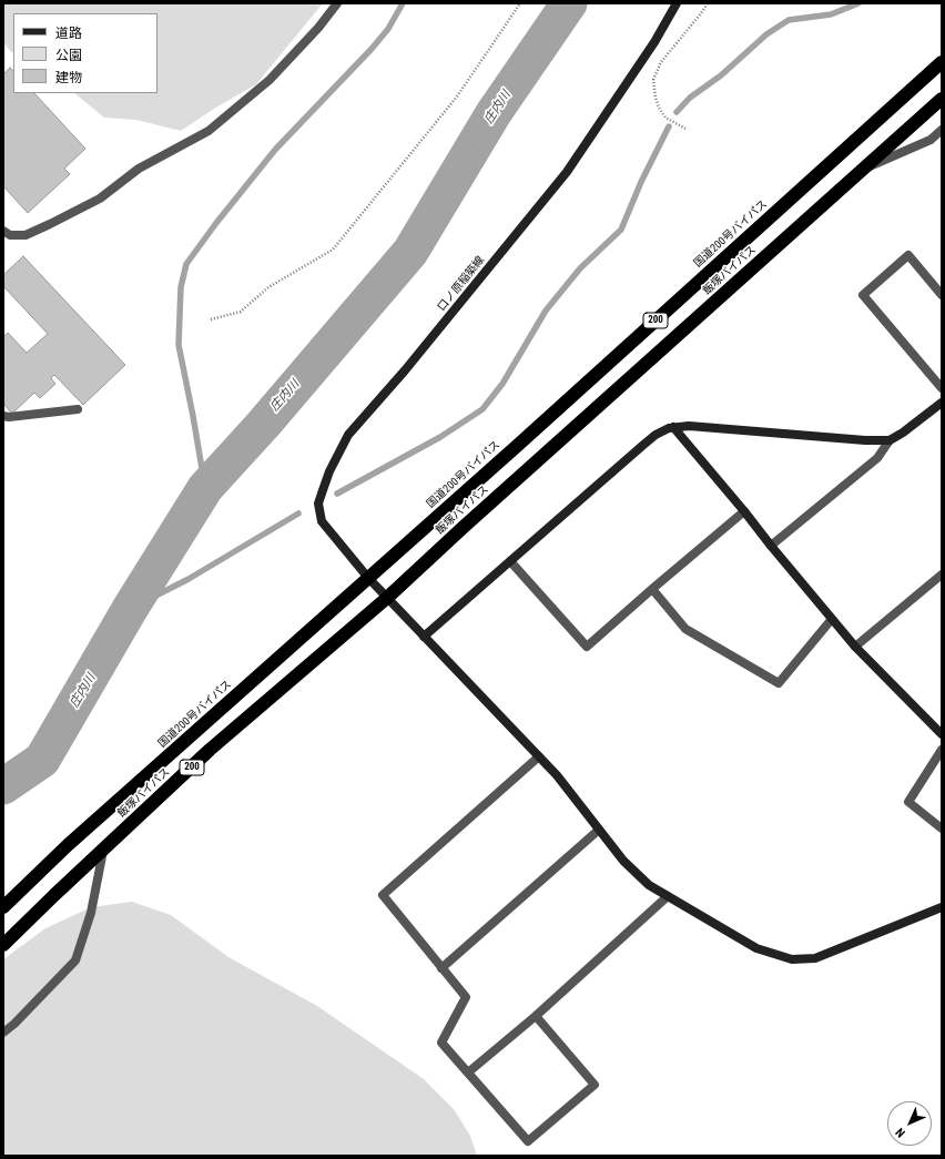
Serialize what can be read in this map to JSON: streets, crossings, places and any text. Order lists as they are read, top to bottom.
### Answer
{
  "streets": {
    "highway": ["国道200号バイパス", "飯塚バイパス", "200"],
    "street": ["口ノ原稲築線"]
  },
  "crossings": [
    ["国道200号バイパス", "口ノ原稲築線"],
    ["飯塚バイパス", "口ノ原稲築線"]
  ],
  "water": ["庄内川"],
  "legend": ["道路", "公園", "建物"],
  "north": "bottom left"
}
